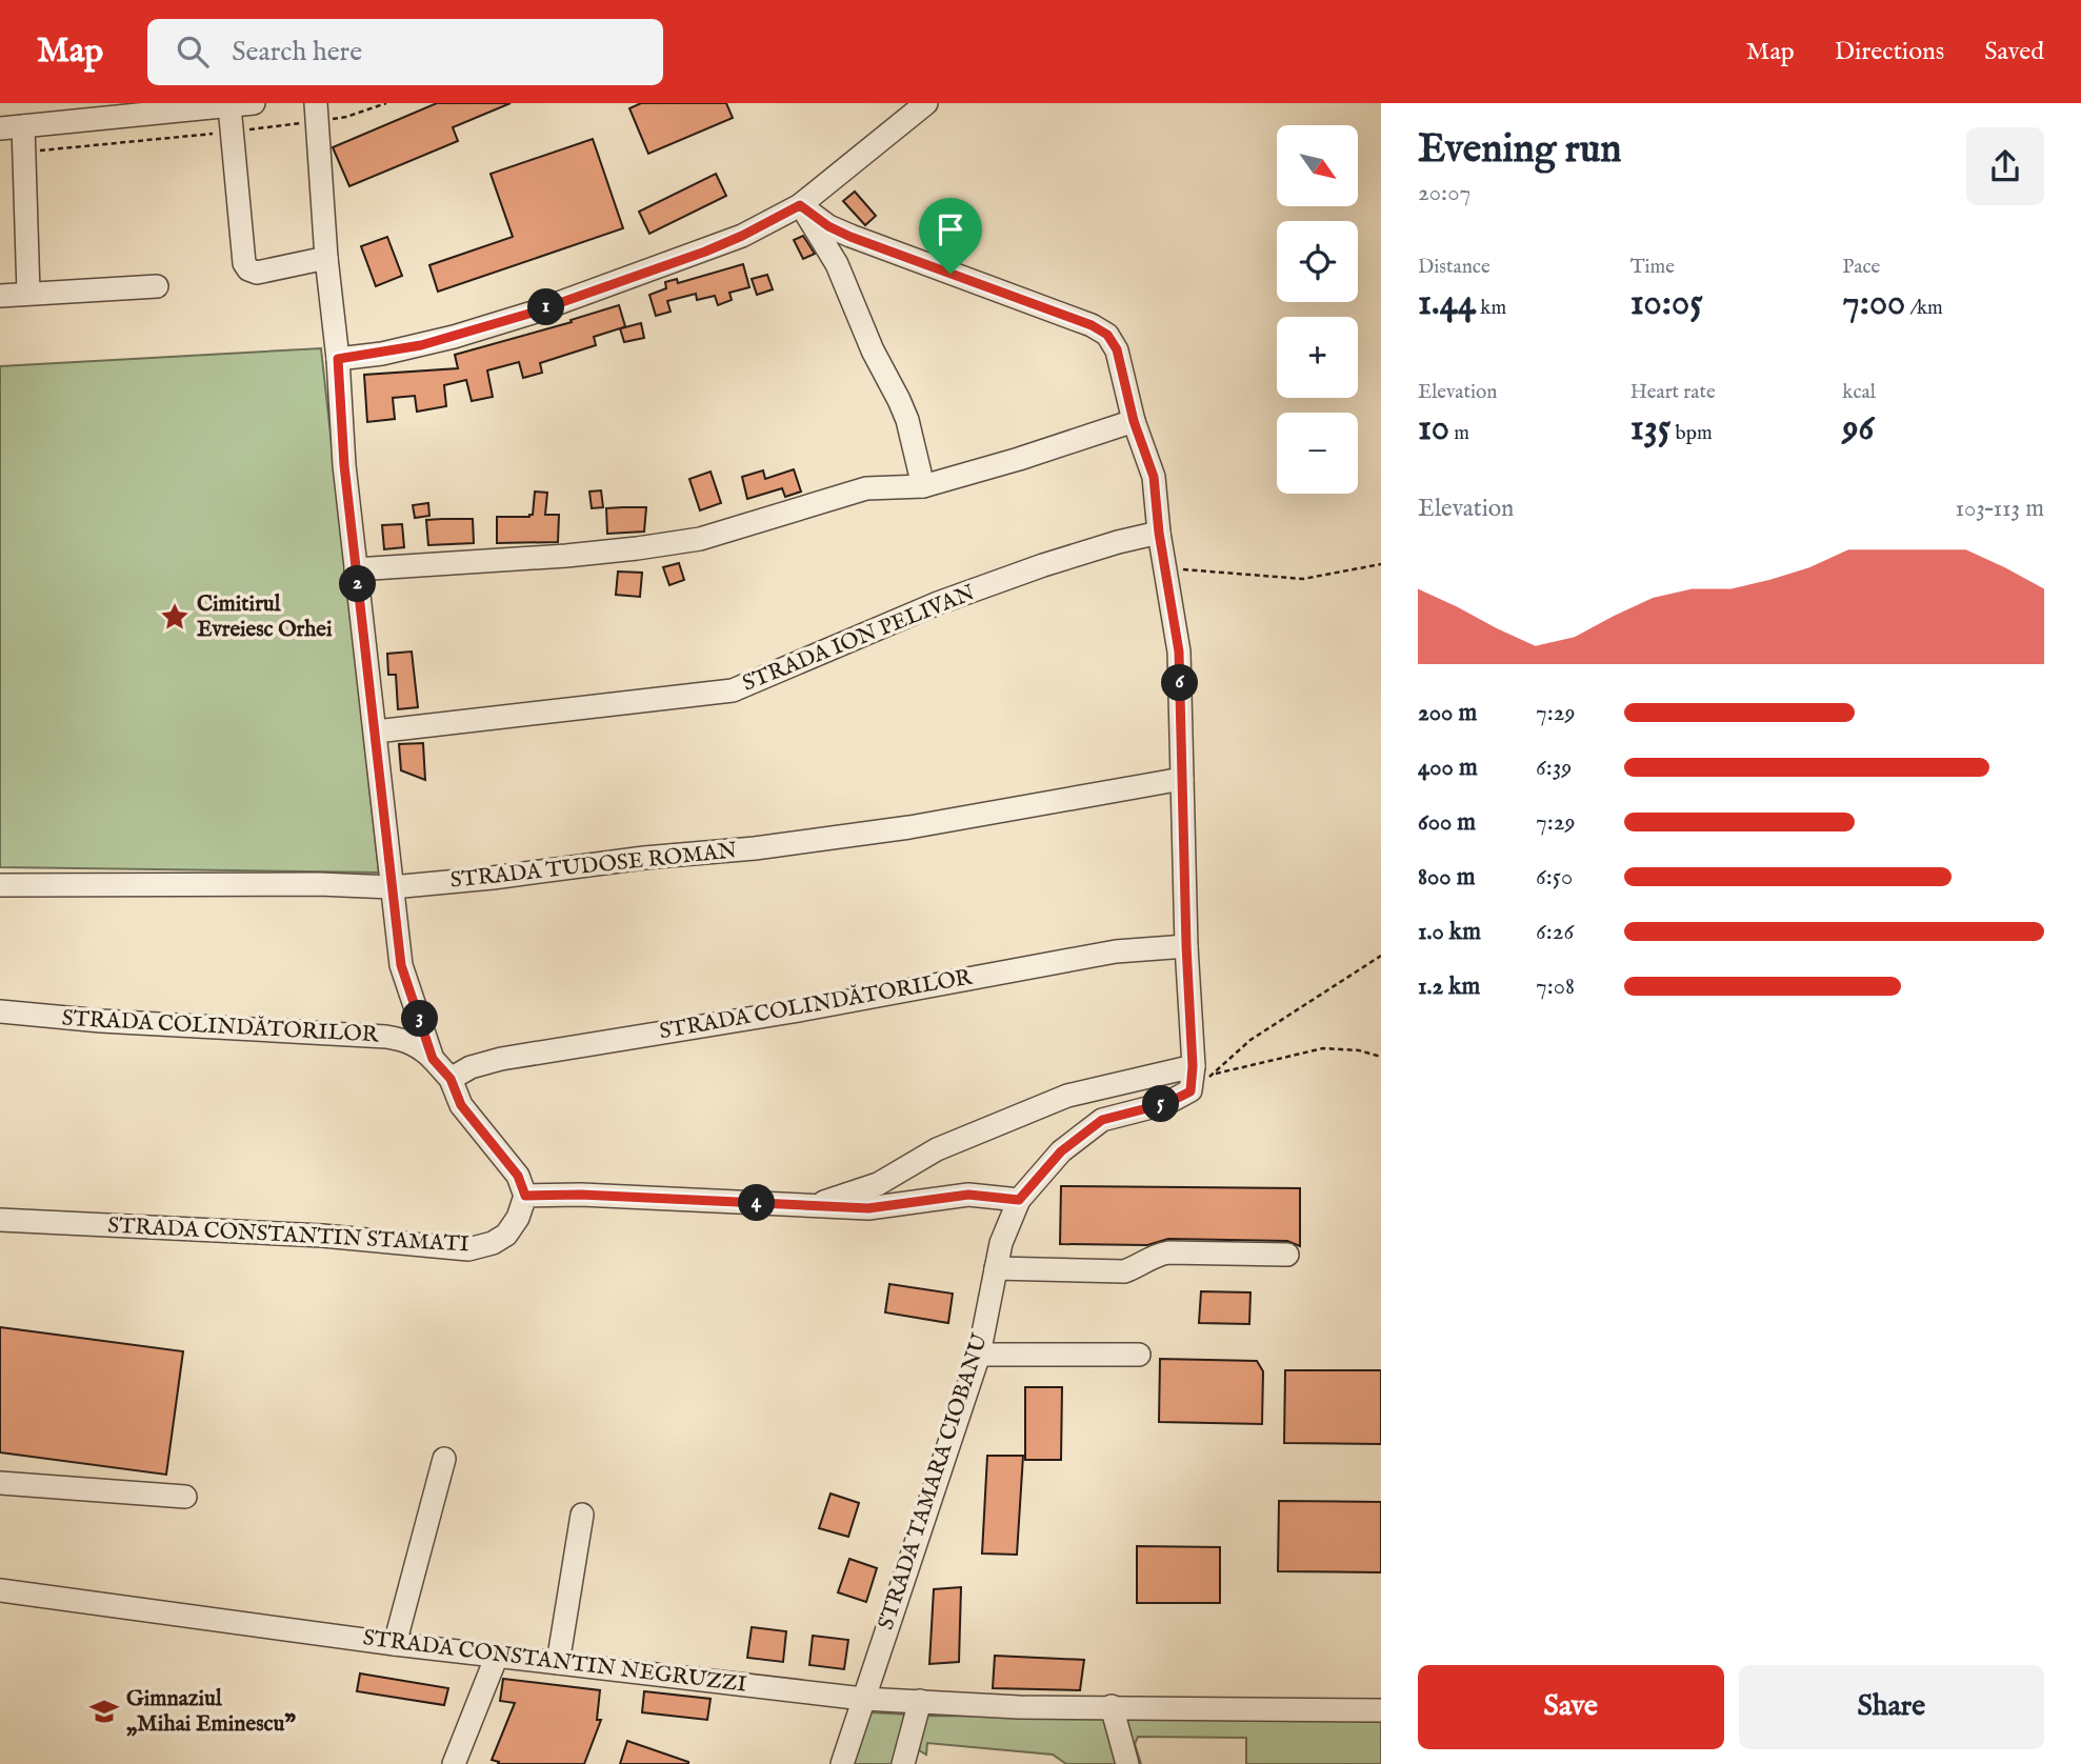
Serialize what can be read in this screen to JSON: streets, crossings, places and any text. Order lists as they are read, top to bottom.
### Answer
{
  "streets": {
    "street": [
      "STRADA ION PELIVAN",
      "STRADA TUDOSE ROMAN",
      "STRADA COLINDĂTORILOR",
      "STRADA CONSTANTIN STAMATI",
      "STRADA TAMARA CIOBANU",
      "STRADA CONSTANTIN NEGRUZZI"
    ]
  },
  "crossings": [
    ["STRADA TAMARA CIOBANU", "STRADA CONSTANTIN NEGRUZZI"]
  ],
  "places": {
    "place": ["Cimitirul Evreiesc Orhei"],
    "school or university": ["Gimnaziul „Mihai Eminescu”"]
  },
  "north": "bottom right",
  "page": {
    "header": "Map",
    "search": "Search here",
    "nav": ["Map", "Directions", "Saved"],
    "heading": ["Evening run", "20:07"],
    "map_buttons": ["+", "−"],
    "stats": [
      ["Distance", "1.44 km"],
      ["Time", "10:05"],
      ["Pace", "7:00 /km"],
      ["Elevation", "10 m"],
      ["Heart rate", "135 bpm"],
      ["kcal", "96"]
    ],
    "pins": [
      "1",
      "2",
      "6",
      "3",
      "5",
      "4"
    ],
    "chart": ["Elevation", "103–113 m"],
    "list": [
      {
        "name": "200 m",
        "note": "7:29"
      },
      {
        "name": "400 m",
        "note": "6:39"
      },
      {
        "name": "600 m",
        "note": "7:29"
      },
      {
        "name": "800 m",
        "note": "6:50"
      },
      {
        "name": "1.0 km",
        "note": "6:26"
      },
      {
        "name": "1.2 km",
        "note": "7:08"
      }
    ],
    "buttons": ["Save", "Share"]
  }
}
